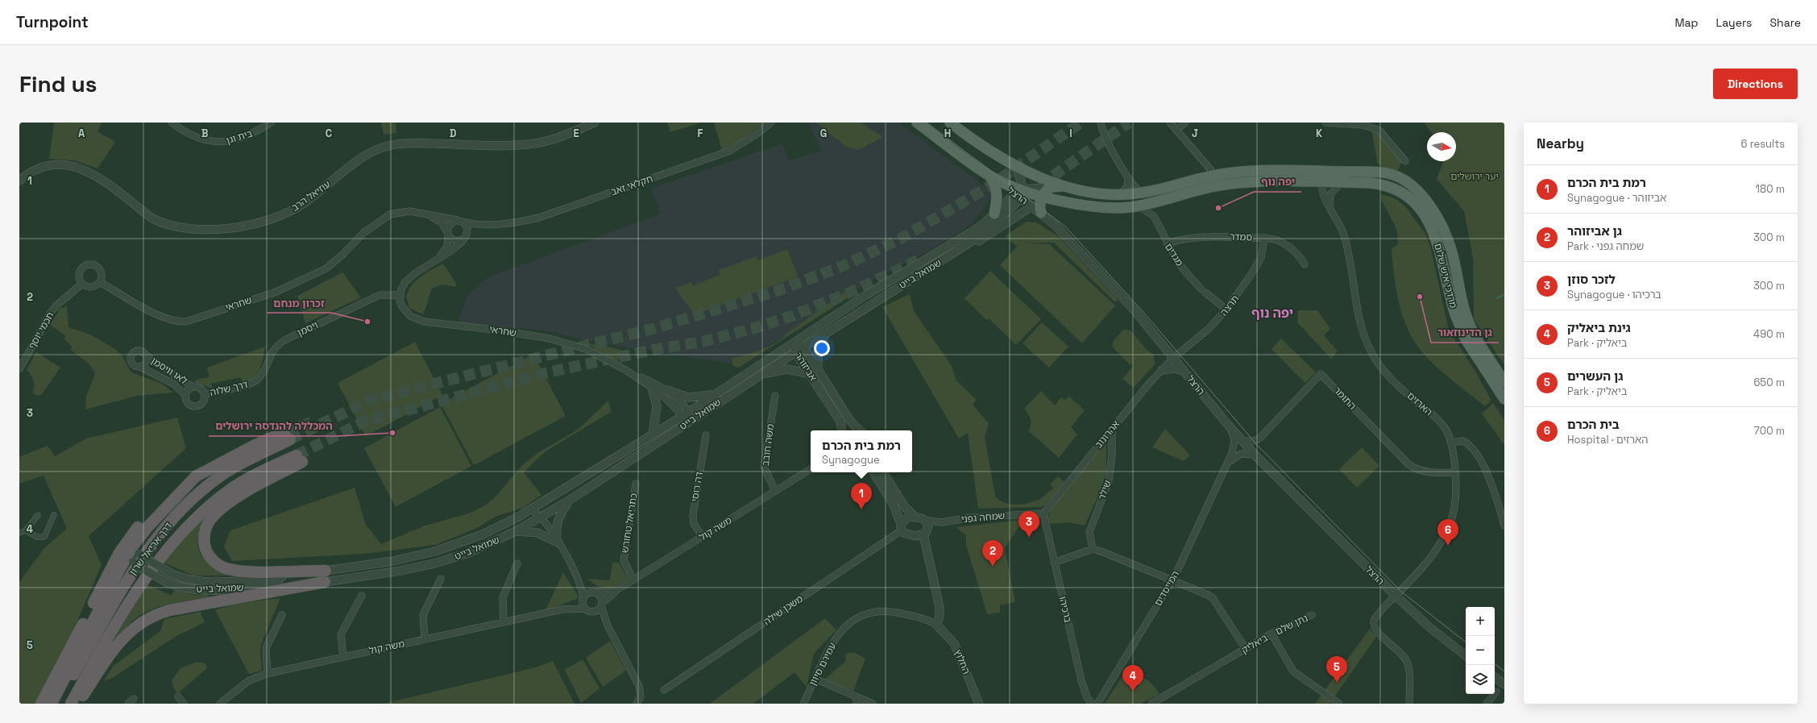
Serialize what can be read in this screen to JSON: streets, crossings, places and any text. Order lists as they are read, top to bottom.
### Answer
{
  "streets": {
    "highway": ["דרך אריאל שרון"],
    "main road": ["מרדכי איש שלום"],
    "street": [
      "בית וגן",
      "חקלאי זאב",
      "עוזיאל הרב",
      "הרצל",
      "סמדר",
      "מגדים",
      "שמואל בייט",
      "שחראי",
      "תרצה",
      "ויסמן",
      "חכמי יוסף",
      "אביזוהר",
      "לאו וויסמן",
      "דרך שלוה",
      "התומר",
      "הארזים",
      "אהרונוב",
      "משה חובב",
      "דה רוסי",
      "שילר",
      "שמחה גפני",
      "כתריאל טחורש",
      "משה קול",
      "המייסדים",
      "ברכיהו",
      "משכן שילה",
      "נתן שלם",
      "ביאליק",
      "החלוץ",
      "עמירם סיוון"
    ]
  },
  "crossings": [
    ["חקלאי זאב", "שחראי"],
    ["הרצל", "שמואל בייט"],
    ["הרצל", "תרצה"],
    ["הרצל", "התומר"],
    ["הרצל", "הארזים"],
    ["הרצל", "אהרונוב"],
    ["הרצל", "המייסדים"],
    ["סמדר", "מגדים"],
    ["סמדר", "תרצה"],
    ["מגדים", "תרצה"],
    ["שמואל בייט", "שחראי"],
    ["שמואל בייט", "אביזוהר"],
    ["שמואל בייט", "דרך אריאל שרון"],
    ["שחראי", "ויסמן"],
    ["שחראי", "חכמי יוסף"],
    ["תרצה", "אהרונוב"],
    ["ויסמן", "דרך שלוה"],
    ["לאו וויסמן", "דרך שלוה"],
    ["התומר", "הארזים"],
    ["אהרונוב", "שילר"],
    ["אהרונוב", "שמחה גפני"],
    ["אהרונוב", "ברכיהו"],
    ["משה חובב", "משה קול"],
    ["דה רוסי", "משה קול"],
    ["שמחה גפני", "ברכיהו"],
    ["שמחה גפני", "משכן שילה"],
    ["כתריאל טחורש", "משה קול"],
    ["נתן שלם", "ביאליק"],
    ["החלוץ", "עמירם סיוון"]
  ],
  "districts": ["יפה נוף"],
  "parks": ["יער ירושלים"],
  "places": [
    "יפה נוף",
    "גן הדינוזאור",
    "זכרון מנחם",
    "המכללה להנדסה ירושלים"
  ],
  "north": "right",
  "page": {
    "header": "Turnpoint",
    "nav": ["Map", "Layers", "Share"],
    "buttons": "Directions",
    "title": "Find us",
    "heading": ["Nearby", "6 results"],
    "list": [
      {
        "mark": "1",
        "name": "רמת בית הכרם",
        "note": "Synagogue · אביזוהר",
        "value": "180 m"
      },
      {
        "mark": "2",
        "name": "גן אביזוהר",
        "note": "Park · שמחה גפני",
        "value": "300 m"
      },
      {
        "mark": "3",
        "name": "לזכר סוזן",
        "note": "Synagogue · ברכיהו",
        "value": "300 m"
      },
      {
        "mark": "4",
        "name": "גינת ביאליק",
        "note": "Park · ביאליק",
        "value": "490 m"
      },
      {
        "mark": "5",
        "name": "גן העשרים",
        "note": "Park · ביאליק",
        "value": "650 m"
      },
      {
        "mark": "6",
        "name": "בית הכרם",
        "note": "Hospital · הארזים",
        "value": "700 m"
      }
    ],
    "popup": ["רמת בית הכרם", "Synagogue"],
    "pins": [
      "1",
      "3",
      "6",
      "2",
      "5",
      "4"
    ],
    "map_buttons": ["+", "−"]
  },
  "grid": {
    "columns": [
      "A",
      "B",
      "C",
      "D",
      "E",
      "F",
      "G",
      "H",
      "I",
      "J",
      "K"
    ],
    "rows": [
      "1",
      "2",
      "3",
      "4",
      "5"
    ]
  }
}
